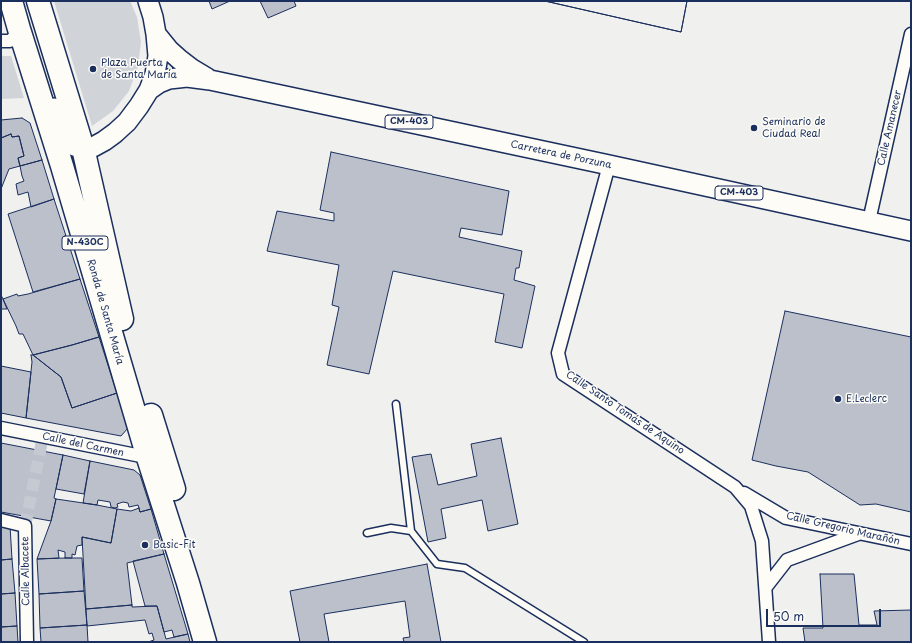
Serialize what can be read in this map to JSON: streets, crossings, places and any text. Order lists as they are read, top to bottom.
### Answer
{
  "streets": {
    "highway": ["N-430C", "Ronda de Santa María"],
    "main road": ["CM-403", "Carretera de Porzuna"],
    "street": [
      "Calle Amanecer",
      "Calle Santo Tomás de Aquino",
      "Calle del Carmen",
      "Calle Gregorio Marañón",
      "Calle Albacete"
    ]
  },
  "crossings": [
    ["Calle Amanecer", "Carretera de Porzuna"],
    ["Carretera de Porzuna", "Calle Santo Tomás de Aquino"],
    ["N-430C", "Ronda de Santa María"],
    ["N-430C", "Calle del Carmen"],
    ["Ronda de Santa María", "Calle del Carmen"],
    ["Calle Santo Tomás de Aquino", "Calle Gregorio Marañón"]
  ],
  "places": [
    "Plaza Puerta de Santa María",
    "Seminario de Ciudad Real",
    "E.Leclerc",
    "Basic-Fit"
  ],
  "scale_bar": "50 m"
}
